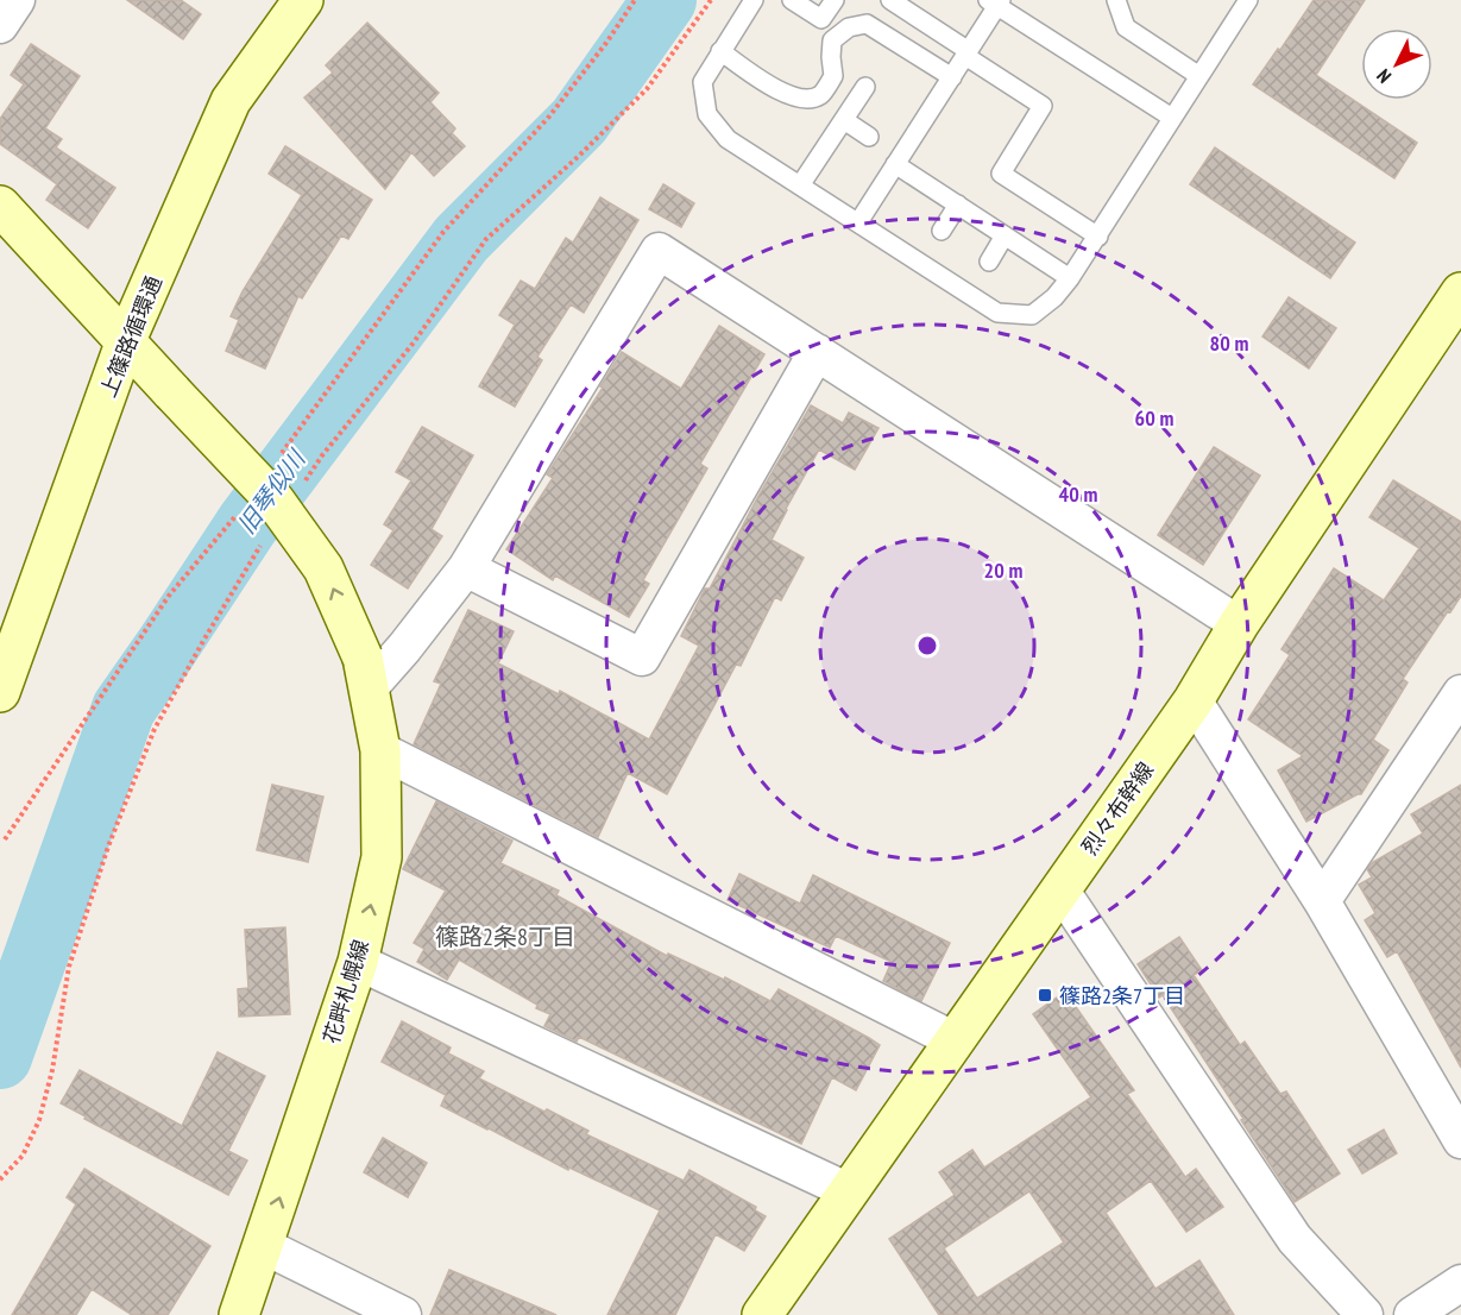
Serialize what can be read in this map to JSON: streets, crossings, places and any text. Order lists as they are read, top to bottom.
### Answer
{
  "streets": {
    "street": ["上篠路循環通", "烈々布幹線", "花畔札幌線"]
  },
  "crossings": [
    ["上篠路循環通", "花畔札幌線"]
  ],
  "one_way": ["花畔札幌線"],
  "districts": ["篠路2条8丁目"],
  "water": ["旧琴似川"],
  "places": {
    "transit": ["篠路2条7丁目"]
  },
  "north": "bottom left",
  "rings": [
    "80 m",
    "60 m",
    "40 m",
    "20 m"
  ]
}
